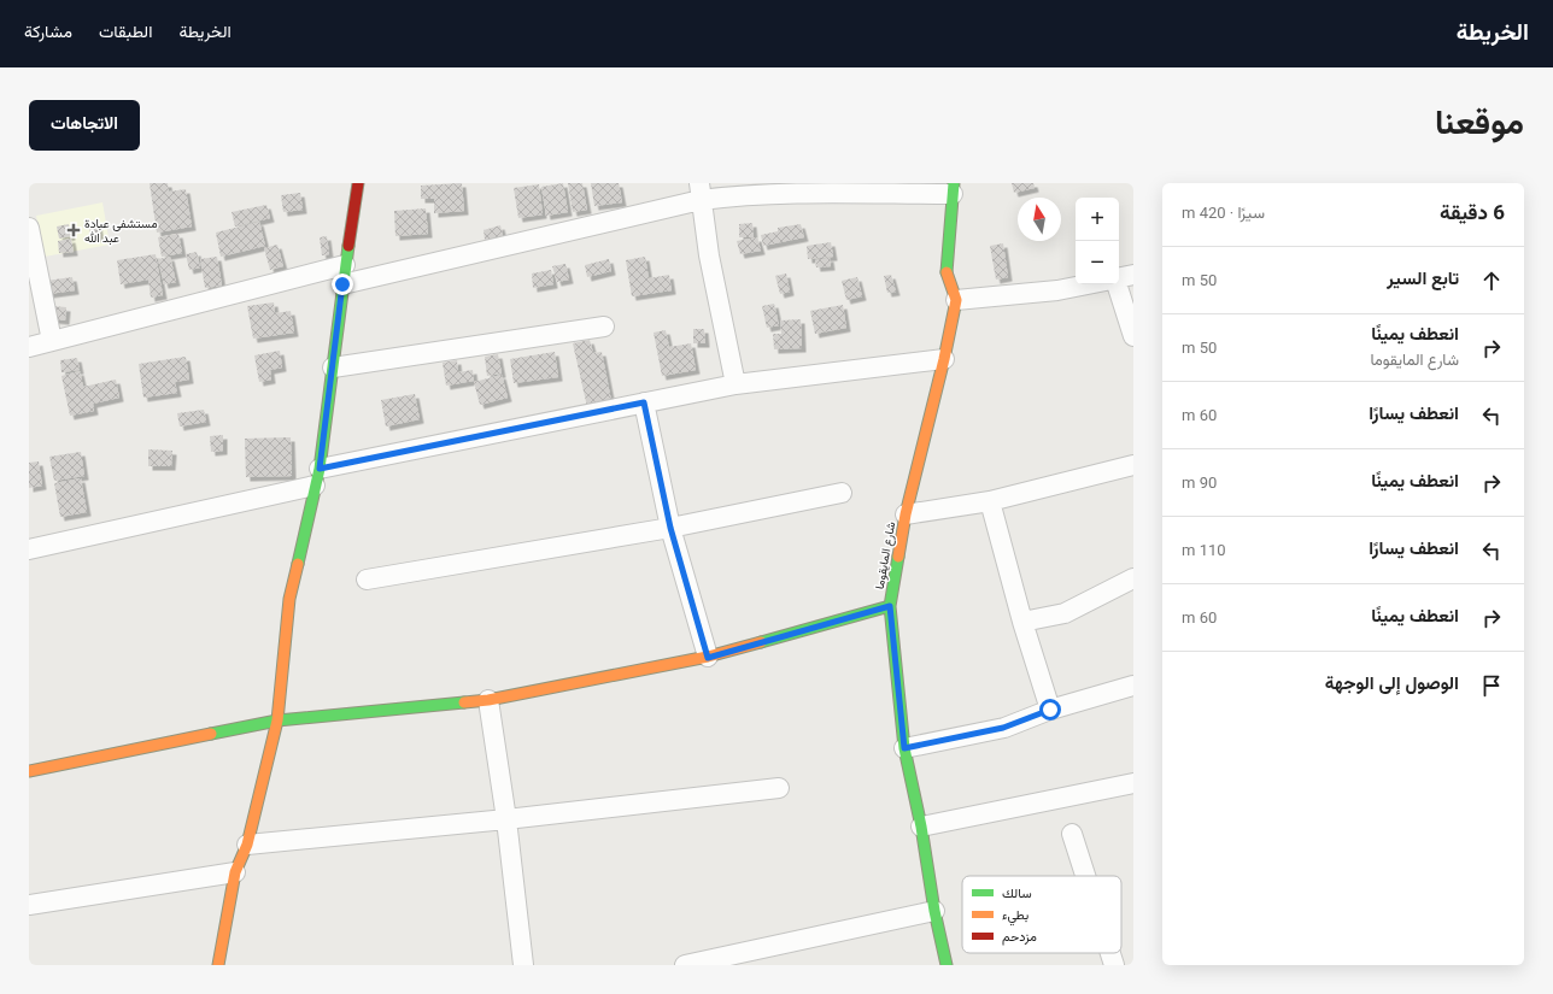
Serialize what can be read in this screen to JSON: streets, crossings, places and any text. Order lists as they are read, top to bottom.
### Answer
{
  "streets": {
    "street": ["شارع المايقوما"]
  },
  "places": {
    "health": ["مستشفى عبادة عبد الله"]
  },
  "legend": ["سالك", "بطيء", "مزدحم"],
  "north": "top",
  "page": {
    "header": "الخريطة",
    "nav": ["الخريطة", "الطبقات", "مشاركة"],
    "title": "موقعنا",
    "buttons": "الاتجاهات",
    "heading": ["6 دقيقة", "سيرًا · 420 m"],
    "map_buttons": ["+", "−"],
    "list": [
      ["تابع السير", "50 m"],
      ["انعطف يمينًا", "شارع المايقوما", "50 m"],
      ["انعطف يسارًا", "60 m"],
      ["انعطف يمينًا", "90 m"],
      ["انعطف يسارًا", "110 m"],
      ["انعطف يمينًا", "60 m"],
      "الوصول إلى الوجهة"
    ]
  }
}
